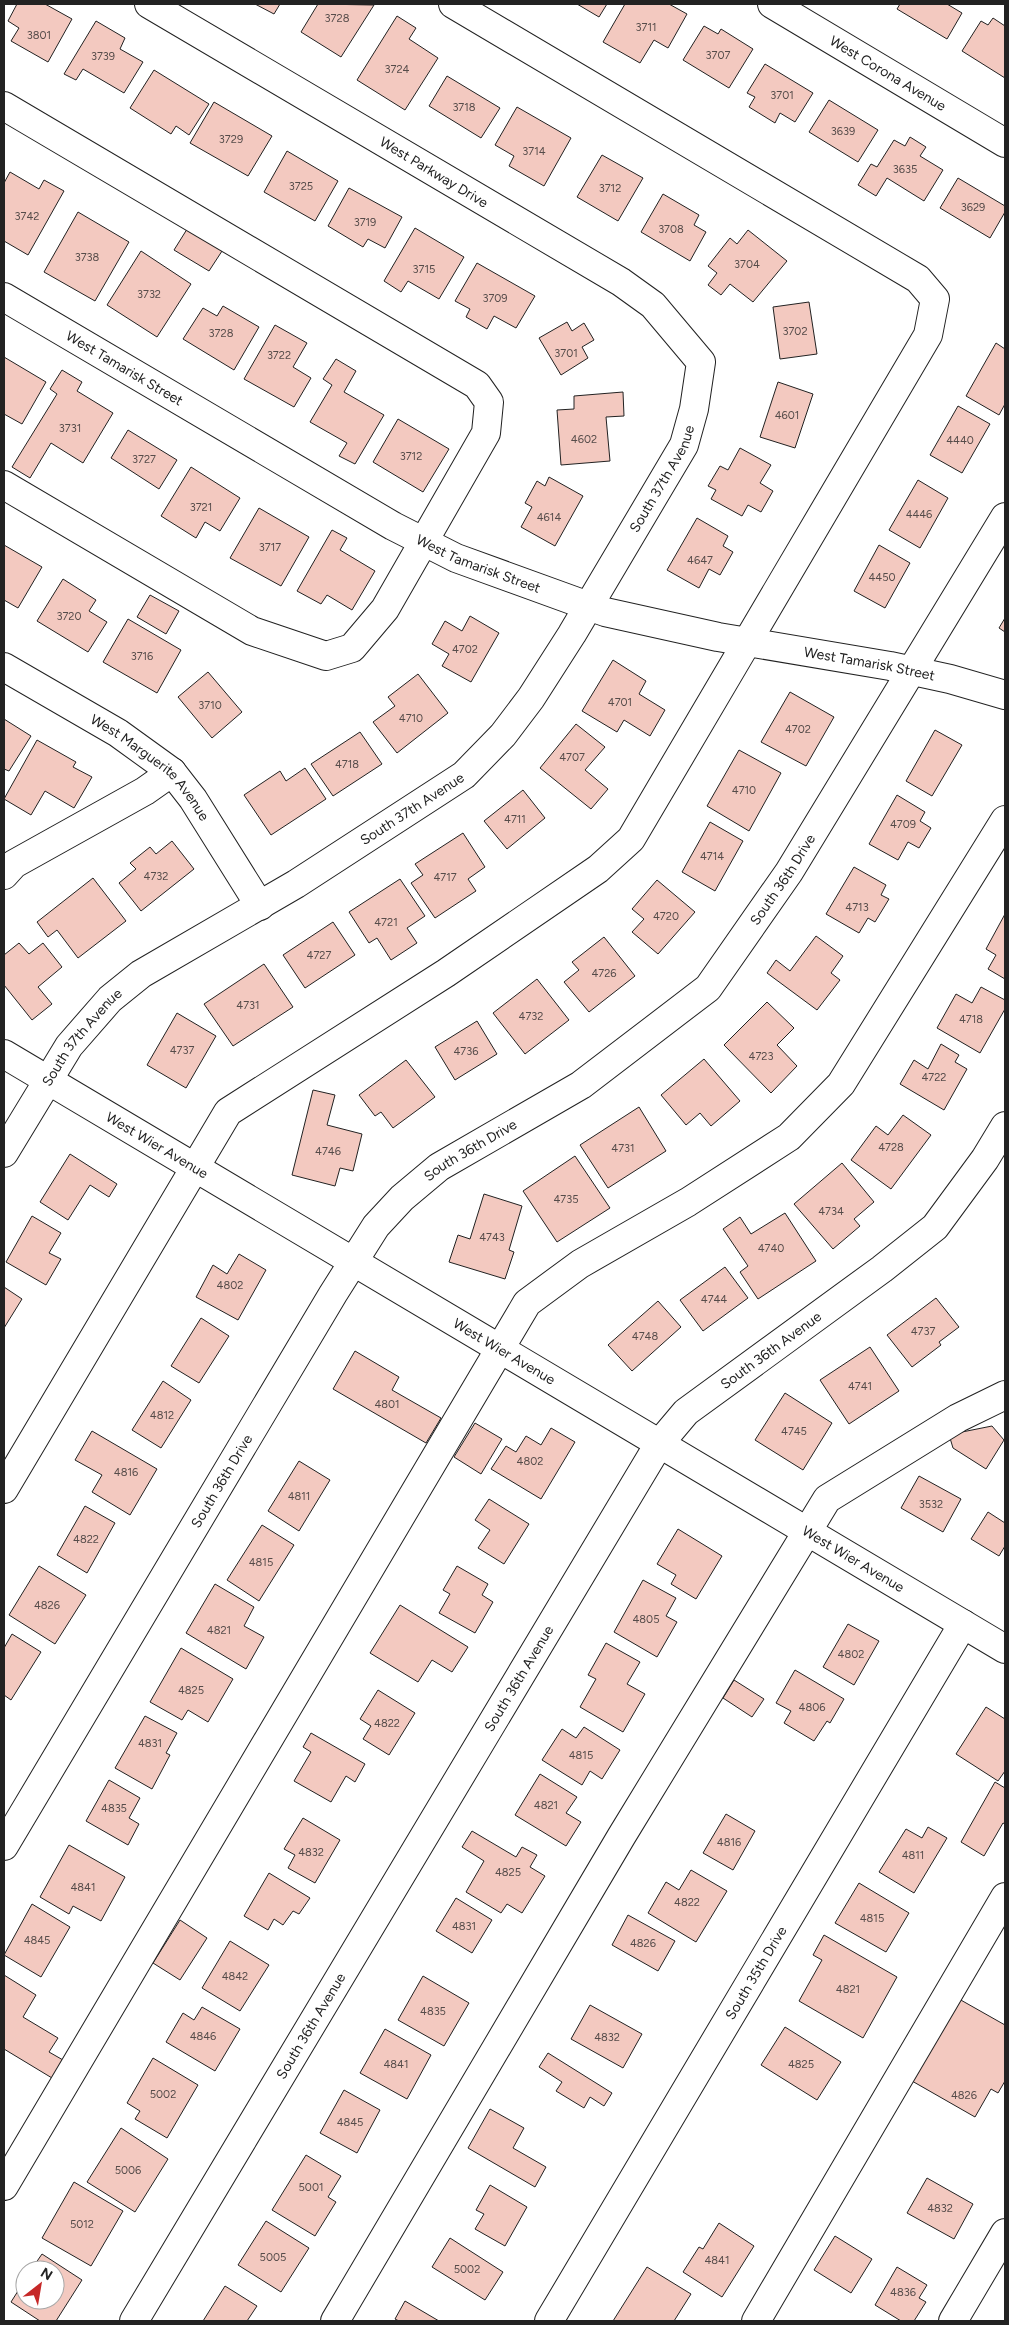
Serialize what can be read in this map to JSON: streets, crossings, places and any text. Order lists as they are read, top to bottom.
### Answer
{
  "streets": {
    "street": [
      "West Corona Avenue",
      "West Parkway Drive",
      "West Tamarisk Street",
      "South 37th Avenue",
      "West Marguerite Avenue",
      "South 36th Drive",
      "West Wier Avenue",
      "South 36th Avenue",
      "South 35th Drive"
    ]
  },
  "crossings": [
    ["West Parkway Drive", "South 37th Avenue"],
    ["West Tamarisk Street", "South 37th Avenue"],
    ["West Tamarisk Street", "South 36th Drive"],
    ["South 37th Avenue", "West Marguerite Avenue"],
    ["South 37th Avenue", "West Wier Avenue"],
    ["South 36th Drive", "West Wier Avenue"],
    ["West Wier Avenue", "South 36th Avenue"],
    ["West Wier Avenue", "South 35th Drive"]
  ],
  "house_numbers": [
    "3728",
    "3711",
    "3801",
    "3707",
    "3739",
    "3724",
    "3701",
    "3718",
    "3639",
    "3729",
    "3714",
    "3635",
    "3725",
    "3712",
    "3629",
    "3742",
    "3719",
    "3708",
    "3738",
    "3704",
    "3715",
    "3732",
    "3709",
    "3702",
    "3728",
    "3701",
    "3722",
    "4601",
    "3731",
    "4602",
    "4440",
    "3712",
    "3727",
    "3721",
    "4446",
    "4614",
    "3717",
    "4647",
    "4450",
    "3720",
    "4702",
    "3716",
    "4701",
    "3710",
    "4710",
    "4702",
    "4707",
    "4718",
    "4710",
    "4711",
    "4709",
    "4714",
    "4732",
    "4717",
    "4713",
    "4720",
    "4721",
    "4727",
    "4726",
    "4731",
    "4732",
    "4718",
    "4737",
    "4736",
    "4723",
    "4722",
    "4728",
    "4731",
    "4746",
    "4735",
    "4734",
    "4743",
    "4740",
    "4802",
    "4744",
    "4737",
    "4748",
    "4741",
    "4801",
    "4812",
    "4745",
    "4802",
    "4816",
    "4811",
    "3532",
    "4822",
    "4815",
    "4826",
    "4805",
    "4821",
    "4802",
    "4825",
    "4806",
    "4822",
    "4831",
    "4815",
    "4821",
    "4835",
    "4816",
    "4832",
    "4811",
    "4825",
    "4841",
    "4822",
    "4815",
    "4831",
    "4845",
    "4826",
    "4842",
    "4821",
    "4835",
    "4846",
    "4832",
    "4841",
    "4825",
    "5002",
    "4826",
    "4845",
    "5006",
    "5001",
    "4832",
    "5012",
    "5005",
    "4841",
    "5002",
    "4836"
  ],
  "north": "top right"
}
